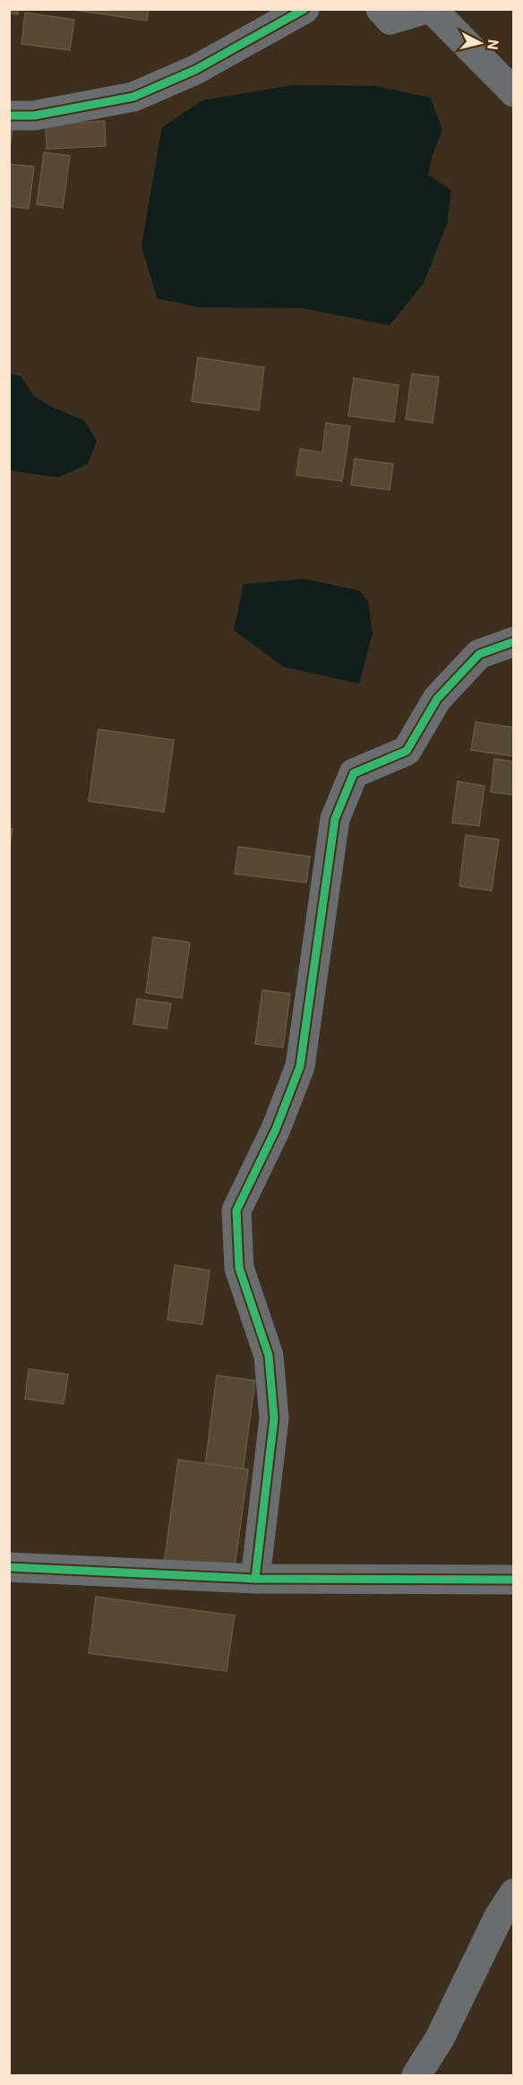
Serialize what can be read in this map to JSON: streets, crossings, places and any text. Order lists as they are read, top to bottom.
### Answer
{
  "north": "right"
}
